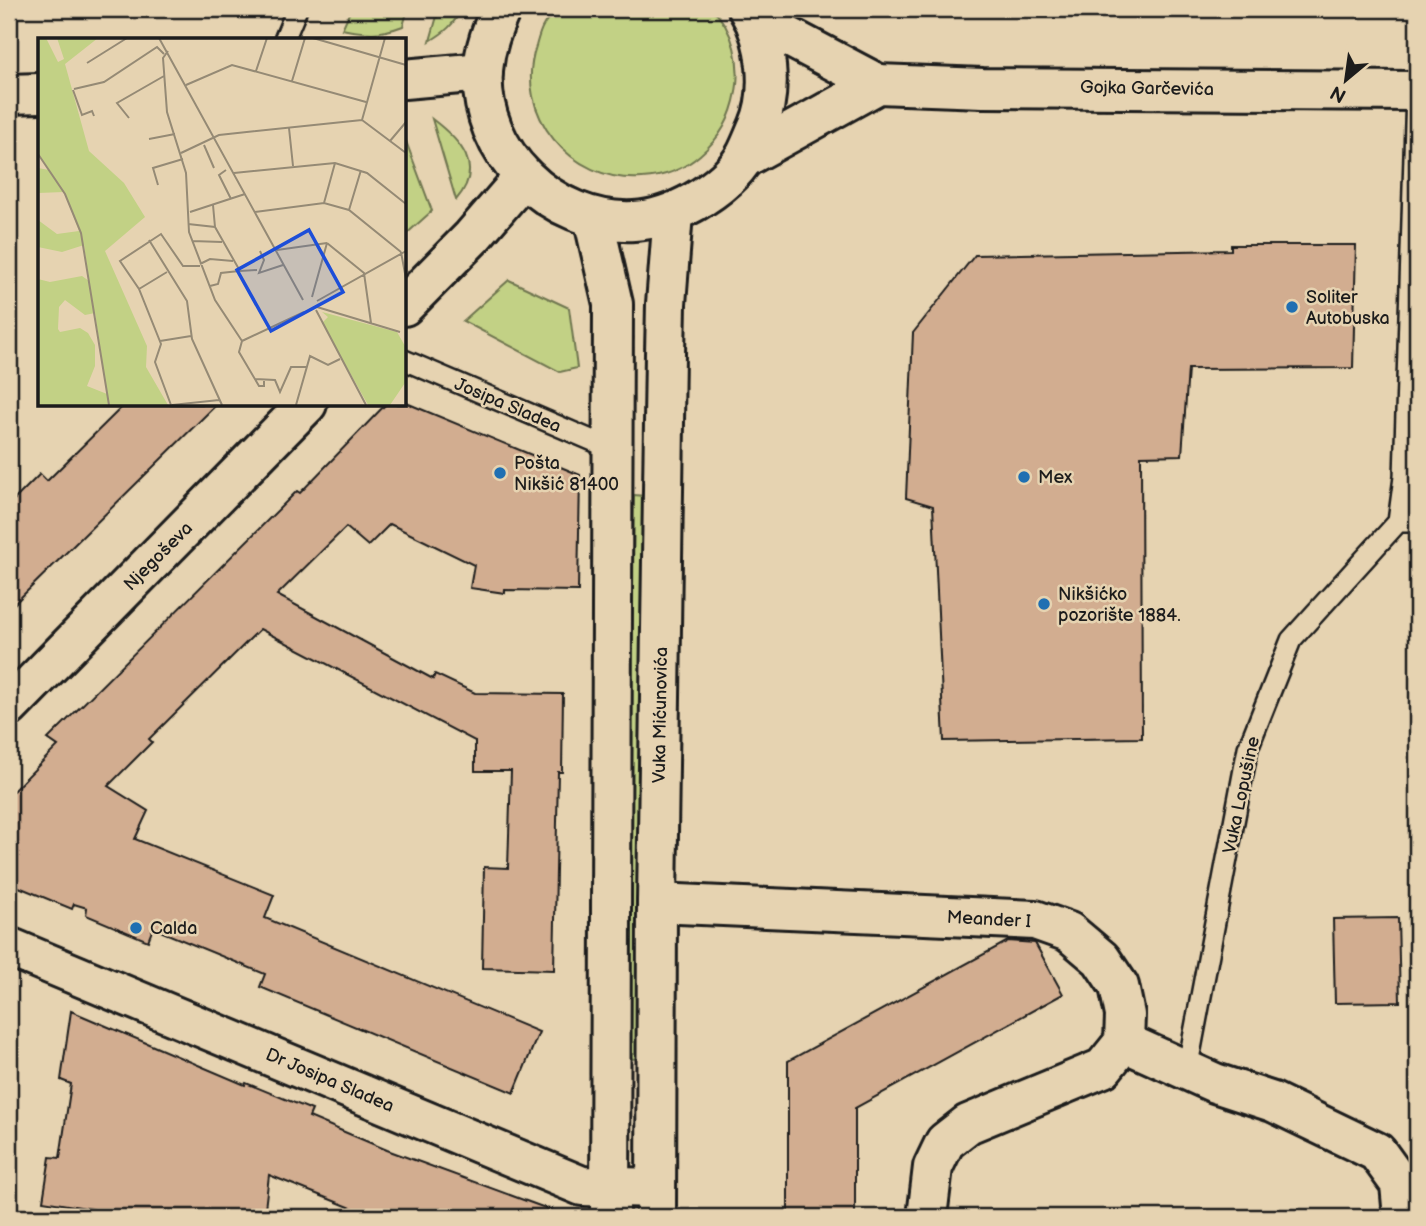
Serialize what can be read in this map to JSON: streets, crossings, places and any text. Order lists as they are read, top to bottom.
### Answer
{
  "streets": {
    "street": [
      "Gojka Garčevića",
      "Njegoševa",
      "Vuka Mićunovića",
      "Meander I",
      "Dr Josipa Sladea"
    ],
    "lane": ["Josipa Sladea", "Vuka Lopušine"]
  },
  "crossings": [
    ["Gojka Garčevića", "Vuka Lopušine"],
    ["Vuka Mićunovića", "Meander I"],
    ["Vuka Mićunovića", "Dr Josipa Sladea"]
  ],
  "places": [
    "Soliter Autobuska",
    "Pošta Nikšić 81400",
    "Mex",
    "Nikšićko pozorište 1884.",
    "Calda"
  ],
  "north": "bottom left"
}
